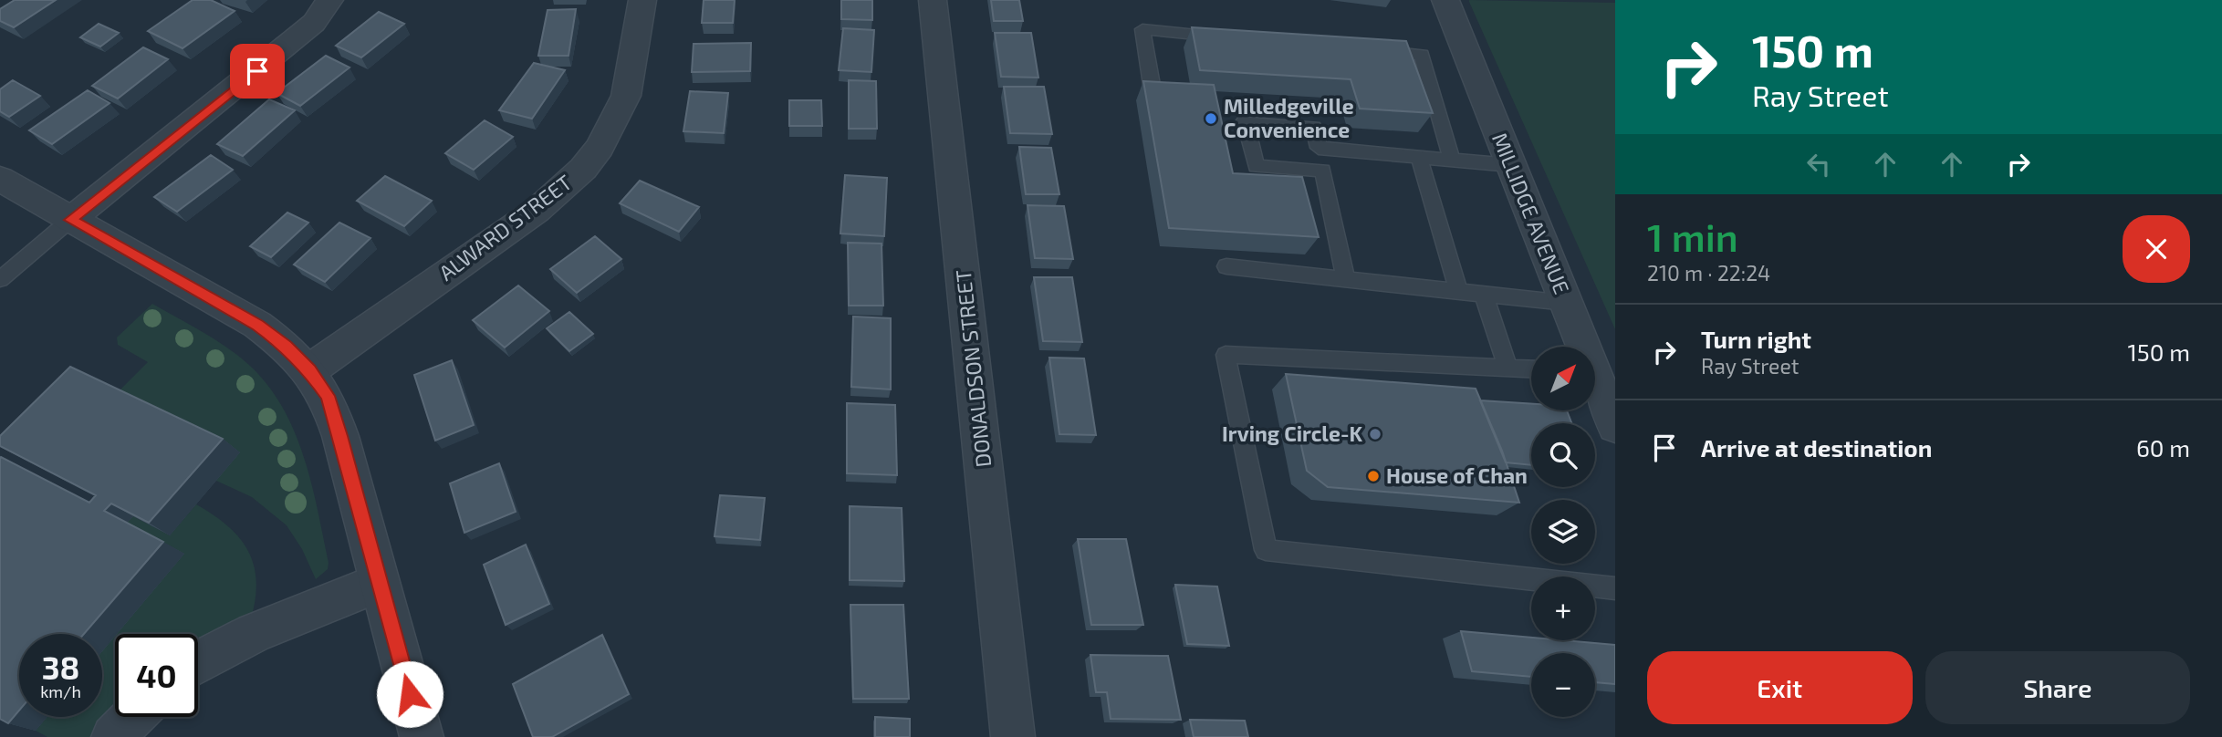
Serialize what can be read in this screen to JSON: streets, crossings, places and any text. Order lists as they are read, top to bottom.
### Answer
{
  "streets": {
    "street": ["MILLIDGE AVENUE", "ALWARD STREET", "DONALDSON STREET"]
  },
  "places": ["Milledgeville Convenience", "Irving Circle-K", "House of Chan"],
  "north": "top right",
  "page": {
    "turn": ["150 m", "Ray Street"],
    "heading": ["1 min", "210 m · 22:24"],
    "list": [
      {
        "name": "Turn right",
        "note": "Ray Street",
        "value": "150 m"
      },
      {
        "name": "Arrive at destination",
        "value": "60 m"
      }
    ],
    "map_buttons": ["+", "−"],
    "speed": "38 km/h",
    "limit": "40",
    "buttons": ["Exit", "Share"]
  }
}
